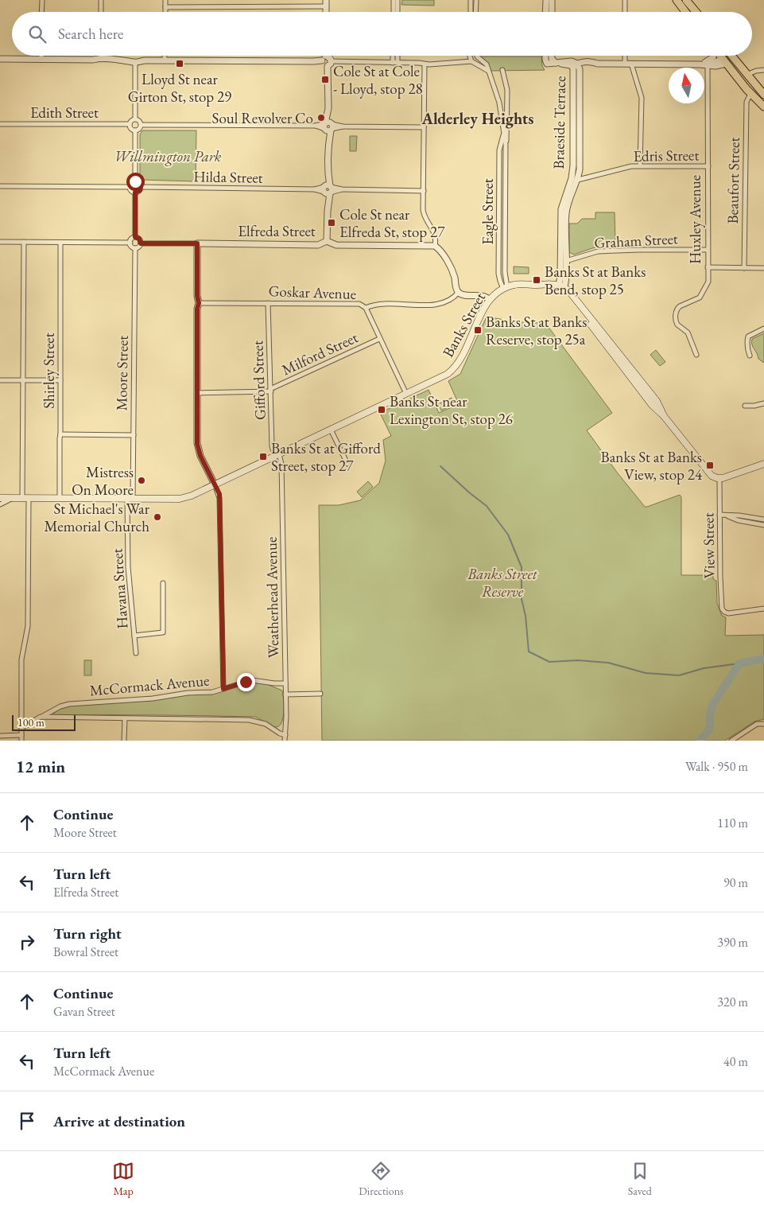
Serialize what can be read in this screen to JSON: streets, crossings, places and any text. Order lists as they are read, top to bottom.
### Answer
{
  "streets": {
    "main road": ["Banks Street"],
    "street": [
      "Edith Street",
      "Braeside Terrace",
      "Edris Street",
      "Hilda Street",
      "Beaufort Street",
      "Eagle Street",
      "Huxley Avenue",
      "Elfreda Street",
      "Graham Street",
      "Goskar Avenue",
      "Milford Street",
      "Shirley Street",
      "Moore Street",
      "Gifford Street",
      "View Street",
      "Havana Street",
      "Weatherhead Avenue",
      "McCormack Avenue"
    ]
  },
  "crossings": [
    ["Braeside Terrace", "Edris Street"],
    ["Braeside Terrace", "Graham Street"],
    ["Braeside Terrace", "Banks Street"],
    ["Edris Street", "Huxley Avenue"],
    ["Eagle Street", "Banks Street"],
    ["Huxley Avenue", "Graham Street"],
    ["Elfreda Street", "Moore Street"],
    ["Goskar Avenue", "Gifford Street"],
    ["Banks Street", "Shirley Street"],
    ["Banks Street", "Moore Street"],
    ["Banks Street", "Gifford Street"],
    ["Banks Street", "Havana Street"],
    ["Banks Street", "Weatherhead Avenue"],
    ["Milford Street", "Gifford Street"],
    ["Moore Street", "Havana Street"],
    ["Gifford Street", "Weatherhead Avenue"],
    ["Weatherhead Avenue", "McCormack Avenue"]
  ],
  "districts": ["Alderley Heights"],
  "parks": ["Willmington Park", "Banks Street Reserve"],
  "places": {
    "transit": [
      "Lloyd St near Girton St, stop 29",
      "Cole St at Cole - Lloyd, stop 28",
      "Cole St near Elfreda St, stop 27",
      "Banks St at Banks Bend, stop 25",
      "Banks St at Banks Reserve, stop 25a",
      "Banks St near Lexington St, stop 26",
      "Banks St at Gifford Street, stop 27",
      "Banks St at Banks View, stop 24"
    ],
    "other": ["Soul Revolver Co", "Mistress On Moore", "St Michael's War Memorial Church"]
  },
  "scale_bar": "100 m",
  "north": "top",
  "page": {
    "search": "Search here",
    "scale": "100 m",
    "heading": ["12 min", "Walk · 950 m"],
    "list": [
      ["Continue", "Moore Street", "110 m"],
      ["Turn left", "Elfreda Street", "90 m"],
      ["Turn right", "Bowral Street", "390 m"],
      ["Continue", "Gavan Street", "320 m"],
      ["Turn left", "McCormack Avenue", "40 m"],
      "Arrive at destination"
    ],
    "nav": ["Map", "Directions", "Saved"]
  }
}
